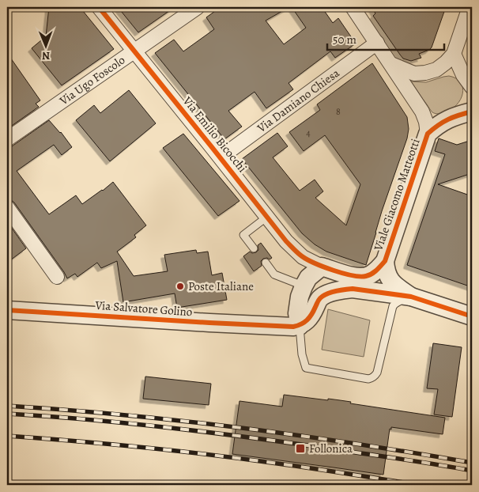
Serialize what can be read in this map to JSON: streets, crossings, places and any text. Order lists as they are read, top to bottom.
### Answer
{
  "streets": {
    "street": [
      "Via Ugo Foscolo",
      "Via Damiano Chiesa",
      "Via Emilio Bicocchi",
      "Viale Giacomo Matteotti",
      "Via Salvatore Golino"
    ]
  },
  "crossings": [
    ["Via Ugo Foscolo", "Via Emilio Bicocchi"],
    ["Via Damiano Chiesa", "Via Emilio Bicocchi"]
  ],
  "places": {
    "other": ["Poste Italiane"],
    "transit": ["Follonica"]
  },
  "house_numbers": ["8", "4"],
  "scale_bar": "50 m",
  "north": "bottom"
}
